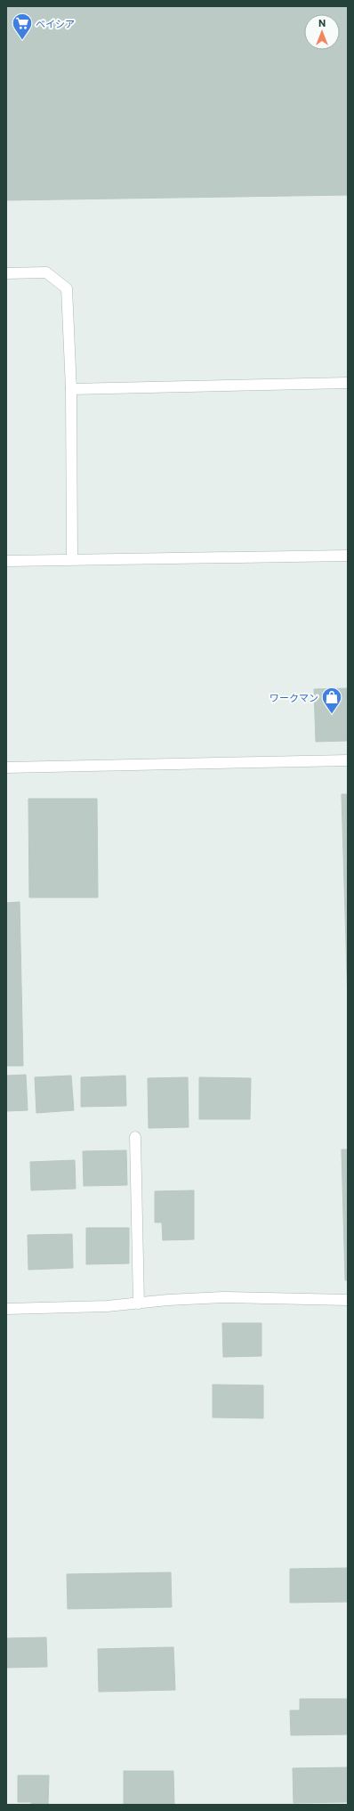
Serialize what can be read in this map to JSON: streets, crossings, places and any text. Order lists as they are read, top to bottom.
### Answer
{
  "places": {
    "supermarket": ["ベイシア"],
    "shop": ["ワークマン"]
  },
  "north": "top"
}
